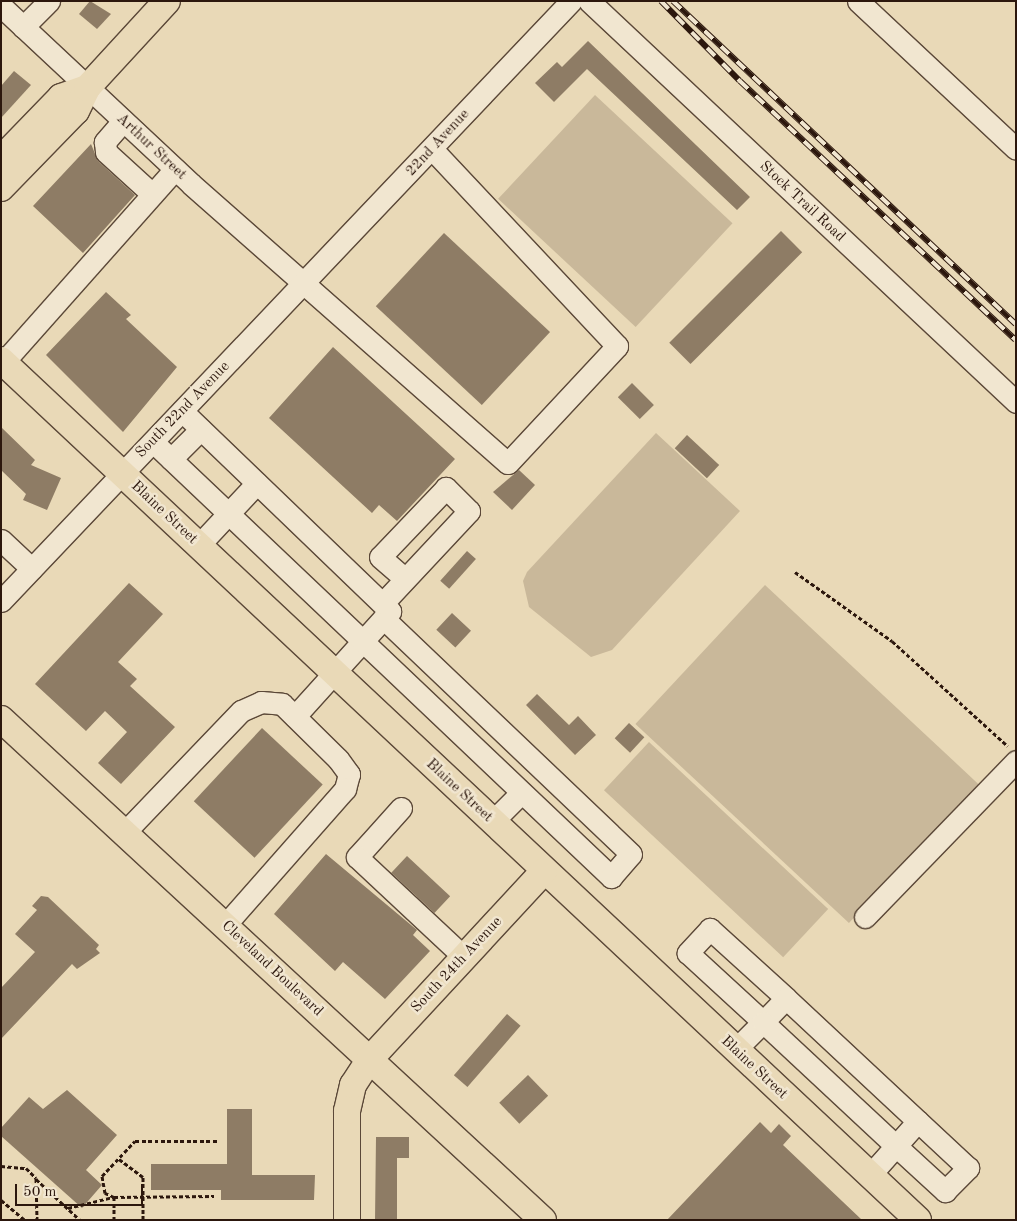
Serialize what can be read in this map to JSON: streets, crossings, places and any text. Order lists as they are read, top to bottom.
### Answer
{
  "streets": {
    "main road": ["Blaine Street", "South 24th Avenue", "Cleveland Boulevard"],
    "street": [
      "22nd Avenue",
      "Arthur Street",
      "Stock Trail Road",
      "South 22nd Avenue"
    ]
  },
  "crossings": [
    ["22nd Avenue", "Arthur Street"],
    ["22nd Avenue", "South 22nd Avenue"],
    ["Arthur Street", "South 22nd Avenue"],
    ["South 22nd Avenue", "Blaine Street"],
    ["Blaine Street", "South 24th Avenue"],
    ["South 24th Avenue", "Cleveland Boulevard"]
  ],
  "scale_bar": "50 m"
}
